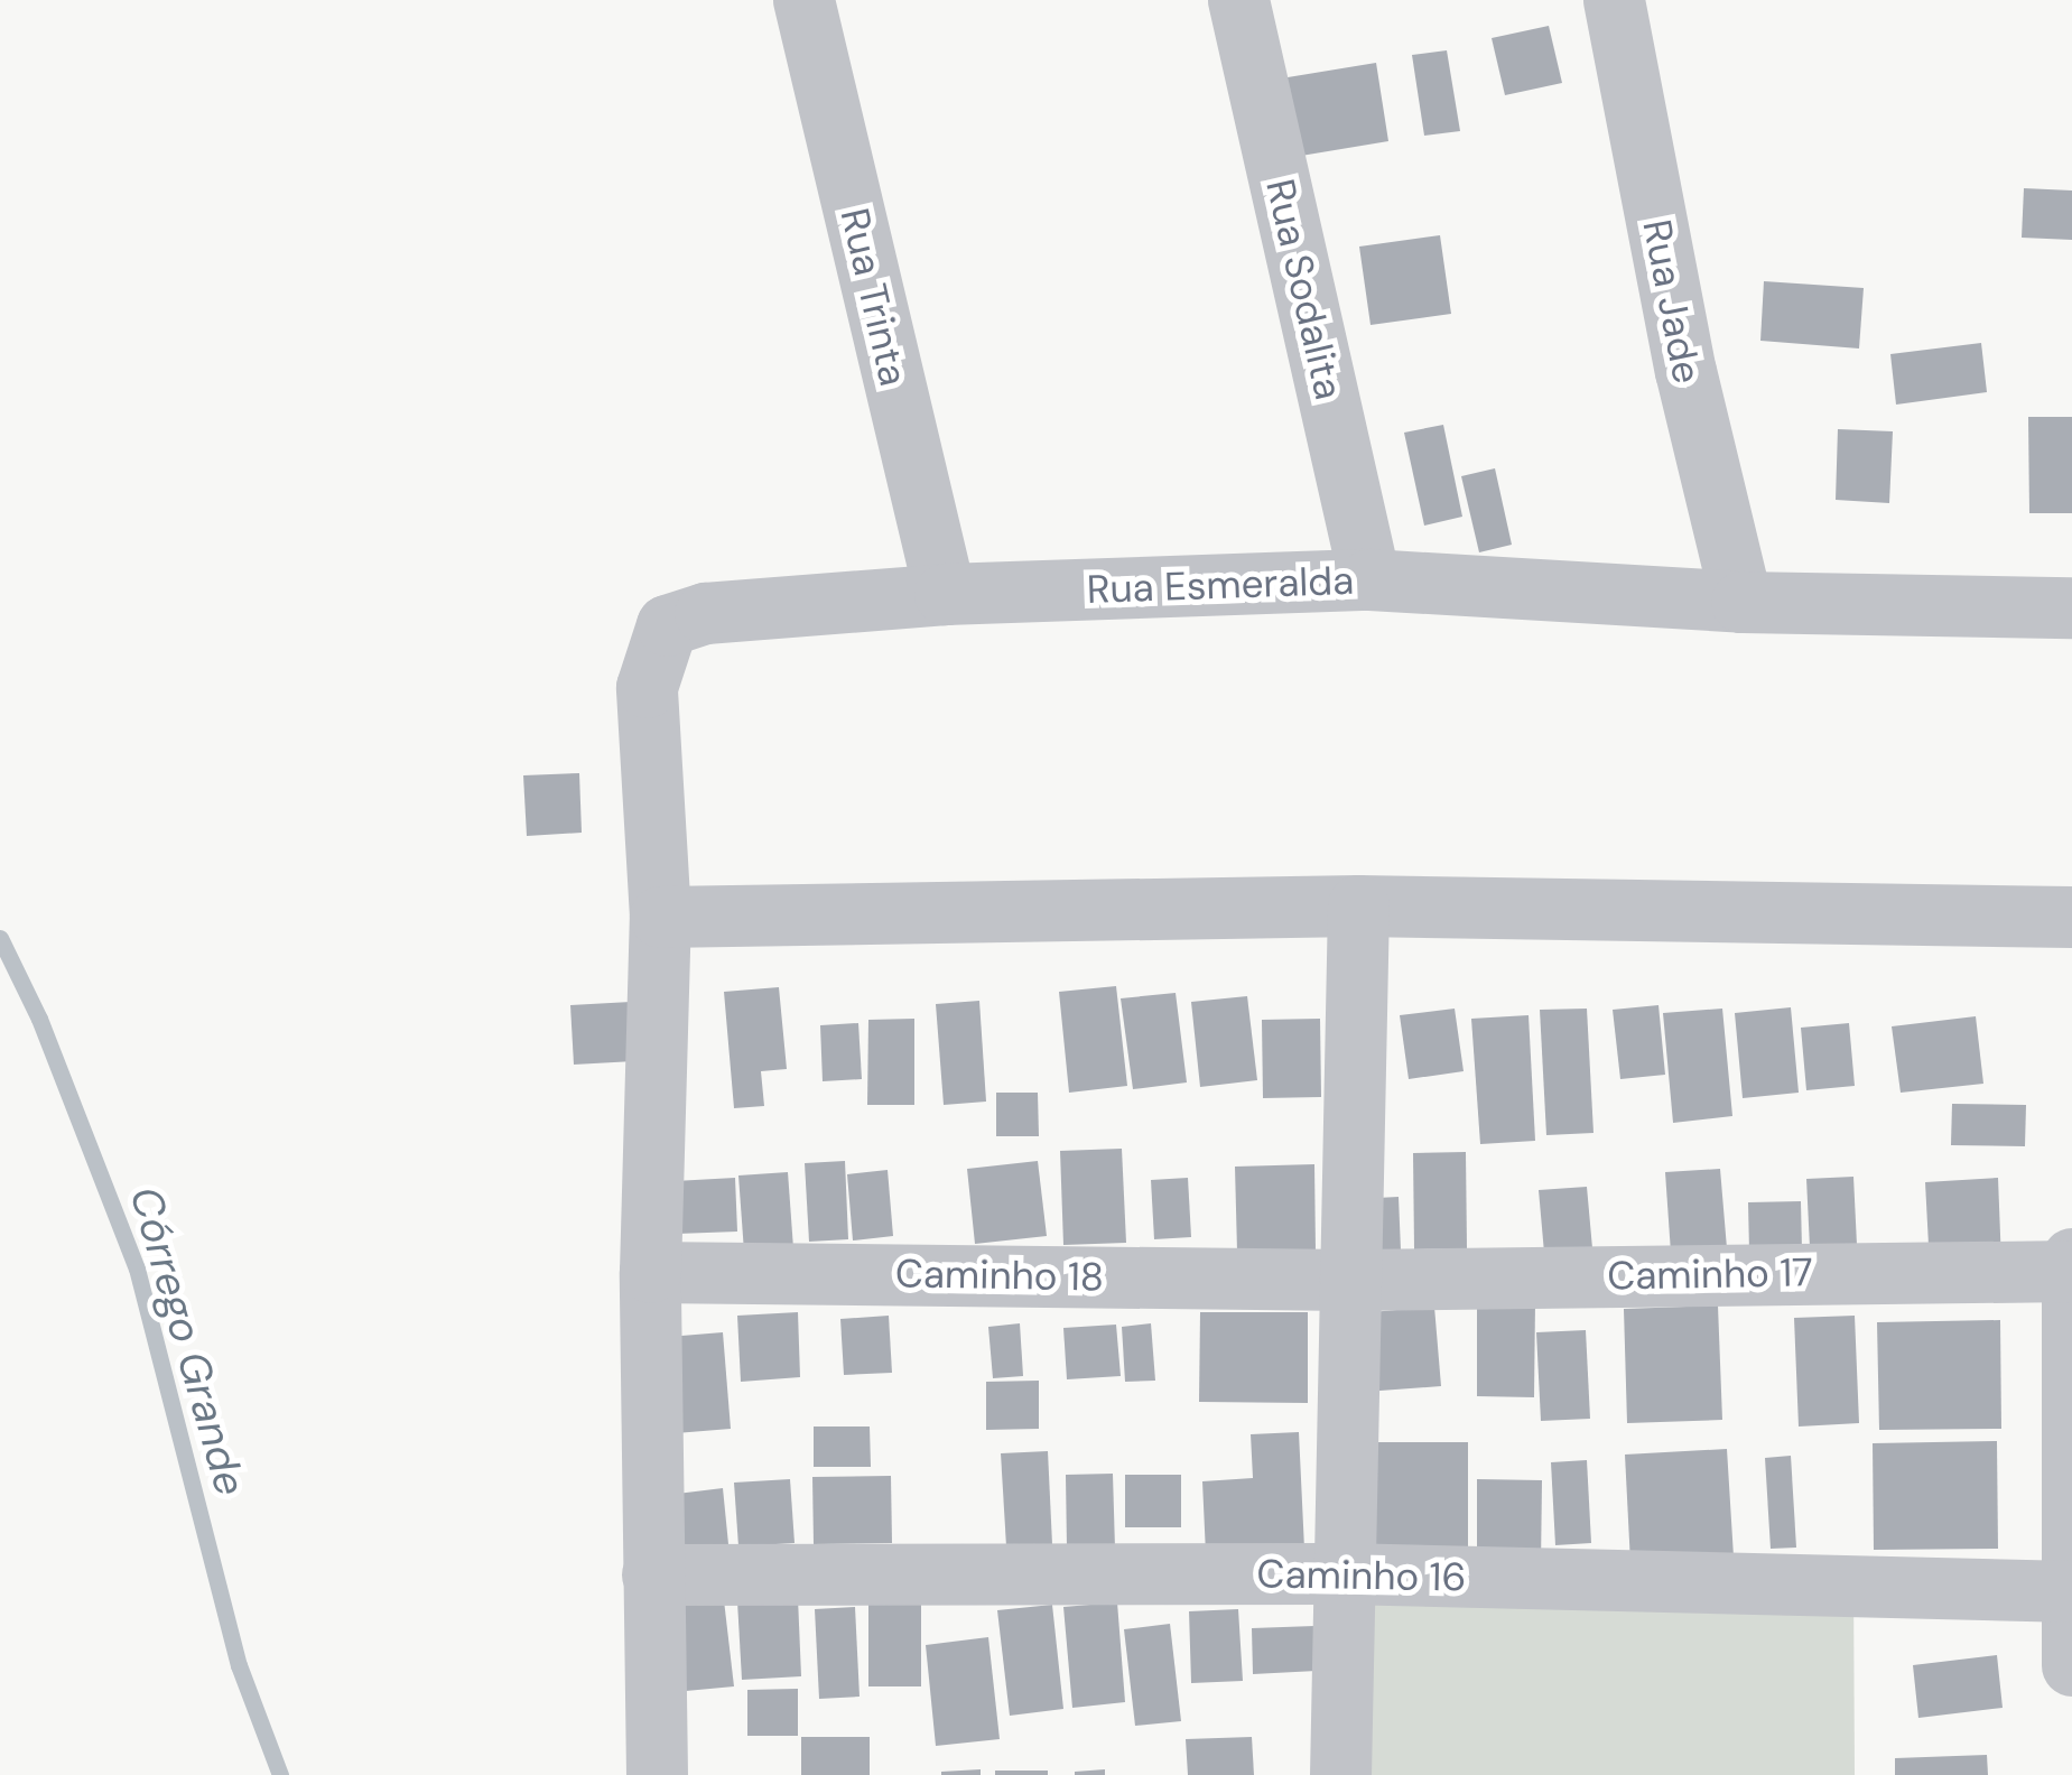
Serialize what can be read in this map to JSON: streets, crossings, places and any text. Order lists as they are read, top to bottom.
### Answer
{
  "streets": {
    "street": [
      "Rua Sodalita",
      "Rua Trinta",
      "Rua Jade",
      "Rua Esmeralda",
      "Caminho 17",
      "Caminho 18",
      "Caminho 16"
    ]
  },
  "crossings": [
    ["Rua Sodalita", "Rua Esmeralda"],
    ["Rua Trinta", "Rua Esmeralda"],
    ["Rua Jade", "Rua Esmeralda"],
    ["Caminho 17", "Caminho 18"]
  ],
  "water": ["Córrego Grande"]
}
